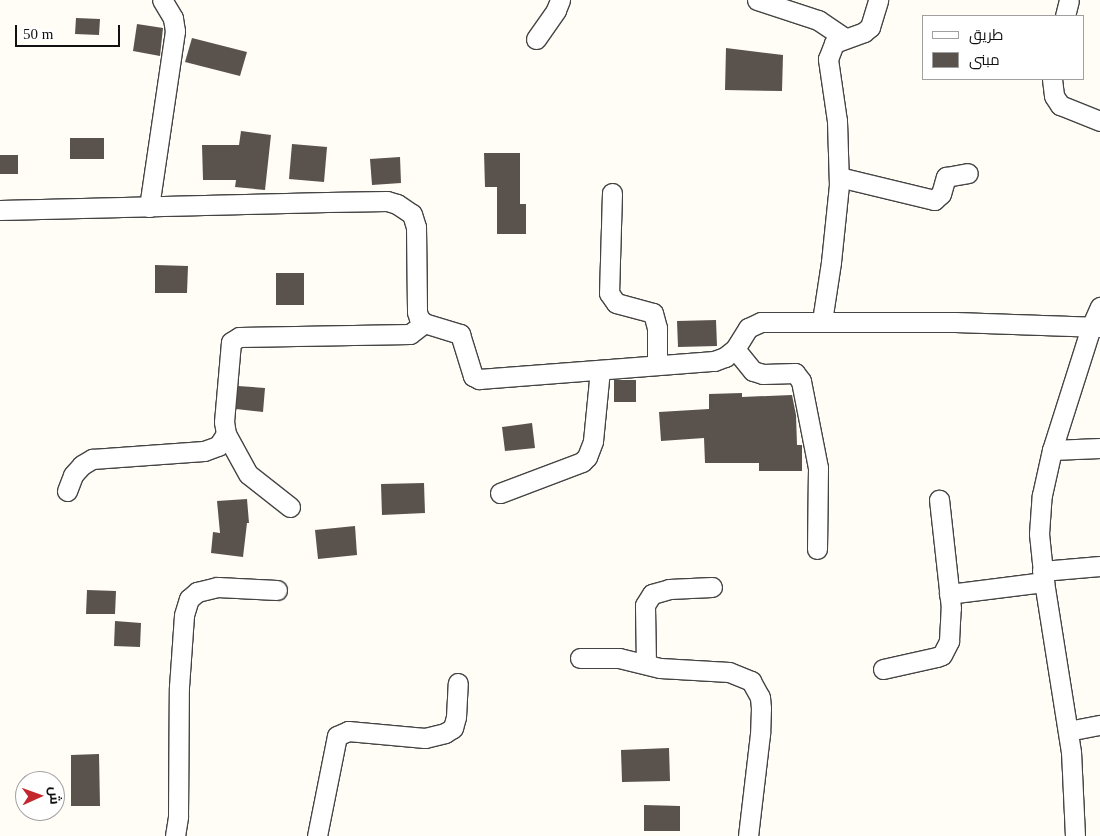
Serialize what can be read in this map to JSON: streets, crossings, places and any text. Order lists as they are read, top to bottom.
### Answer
{
  "legend": ["طريق", "مبنى"],
  "scale_bar": "50 m",
  "north": "right"
}
